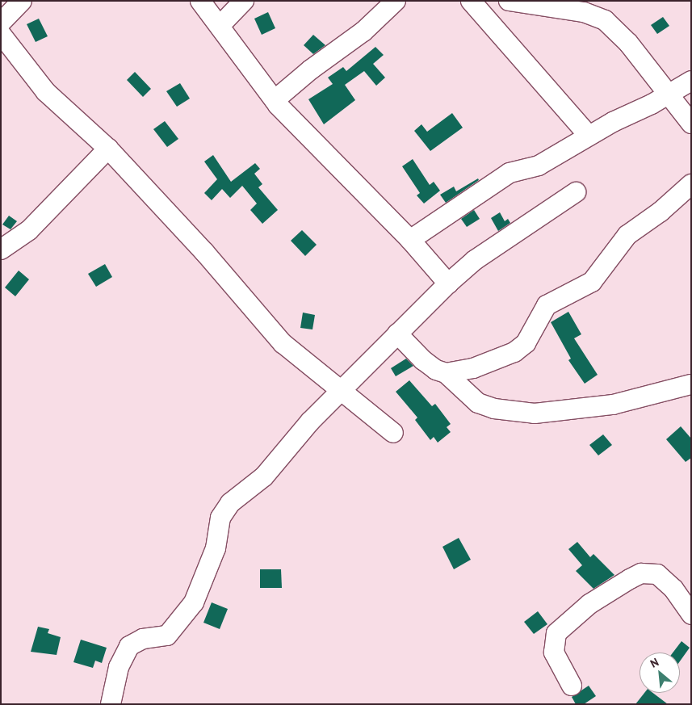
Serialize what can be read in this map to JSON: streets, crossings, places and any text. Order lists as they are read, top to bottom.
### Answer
{
  "north": "top left"
}
